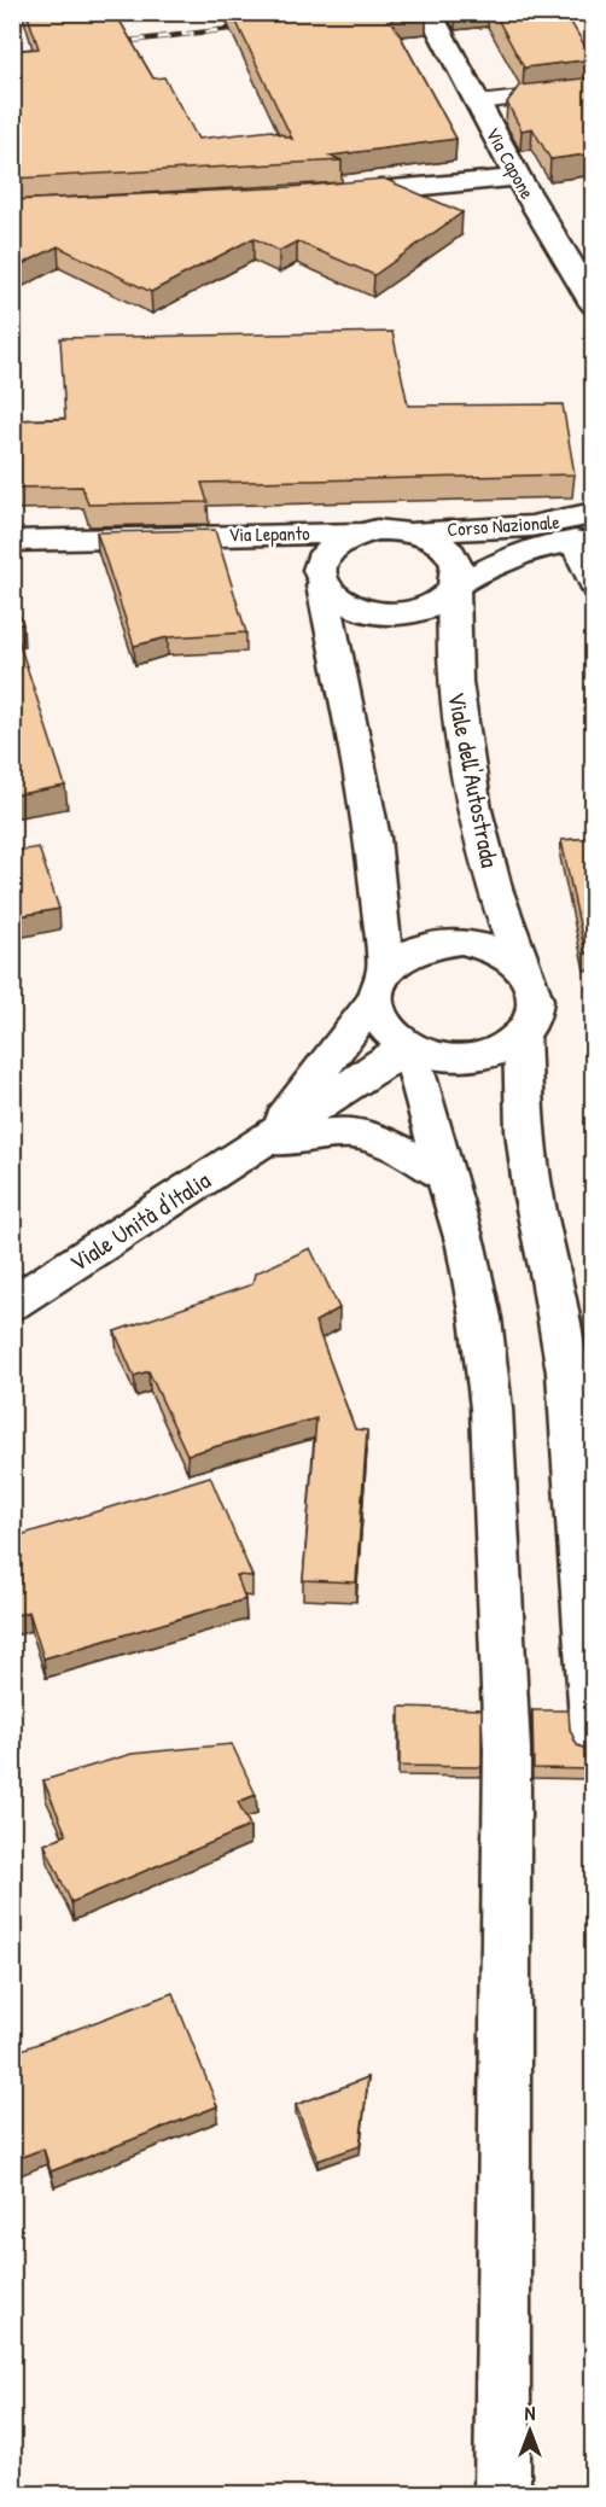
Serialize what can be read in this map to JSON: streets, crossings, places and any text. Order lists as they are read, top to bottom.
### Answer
{
  "streets": {
    "main road": [
      "Via Capone",
      "Corso Nazionale",
      "Via Lepanto",
      "Viale dell'Autostrada",
      "Viale Unità d'Italia"
    ]
  },
  "crossings": [
    ["Corso Nazionale", "Via Lepanto"],
    ["Corso Nazionale", "Viale dell'Autostrada"],
    ["Via Lepanto", "Viale dell'Autostrada"],
    ["Viale dell'Autostrada", "Viale Unità d'Italia"]
  ],
  "north": "top"
}
